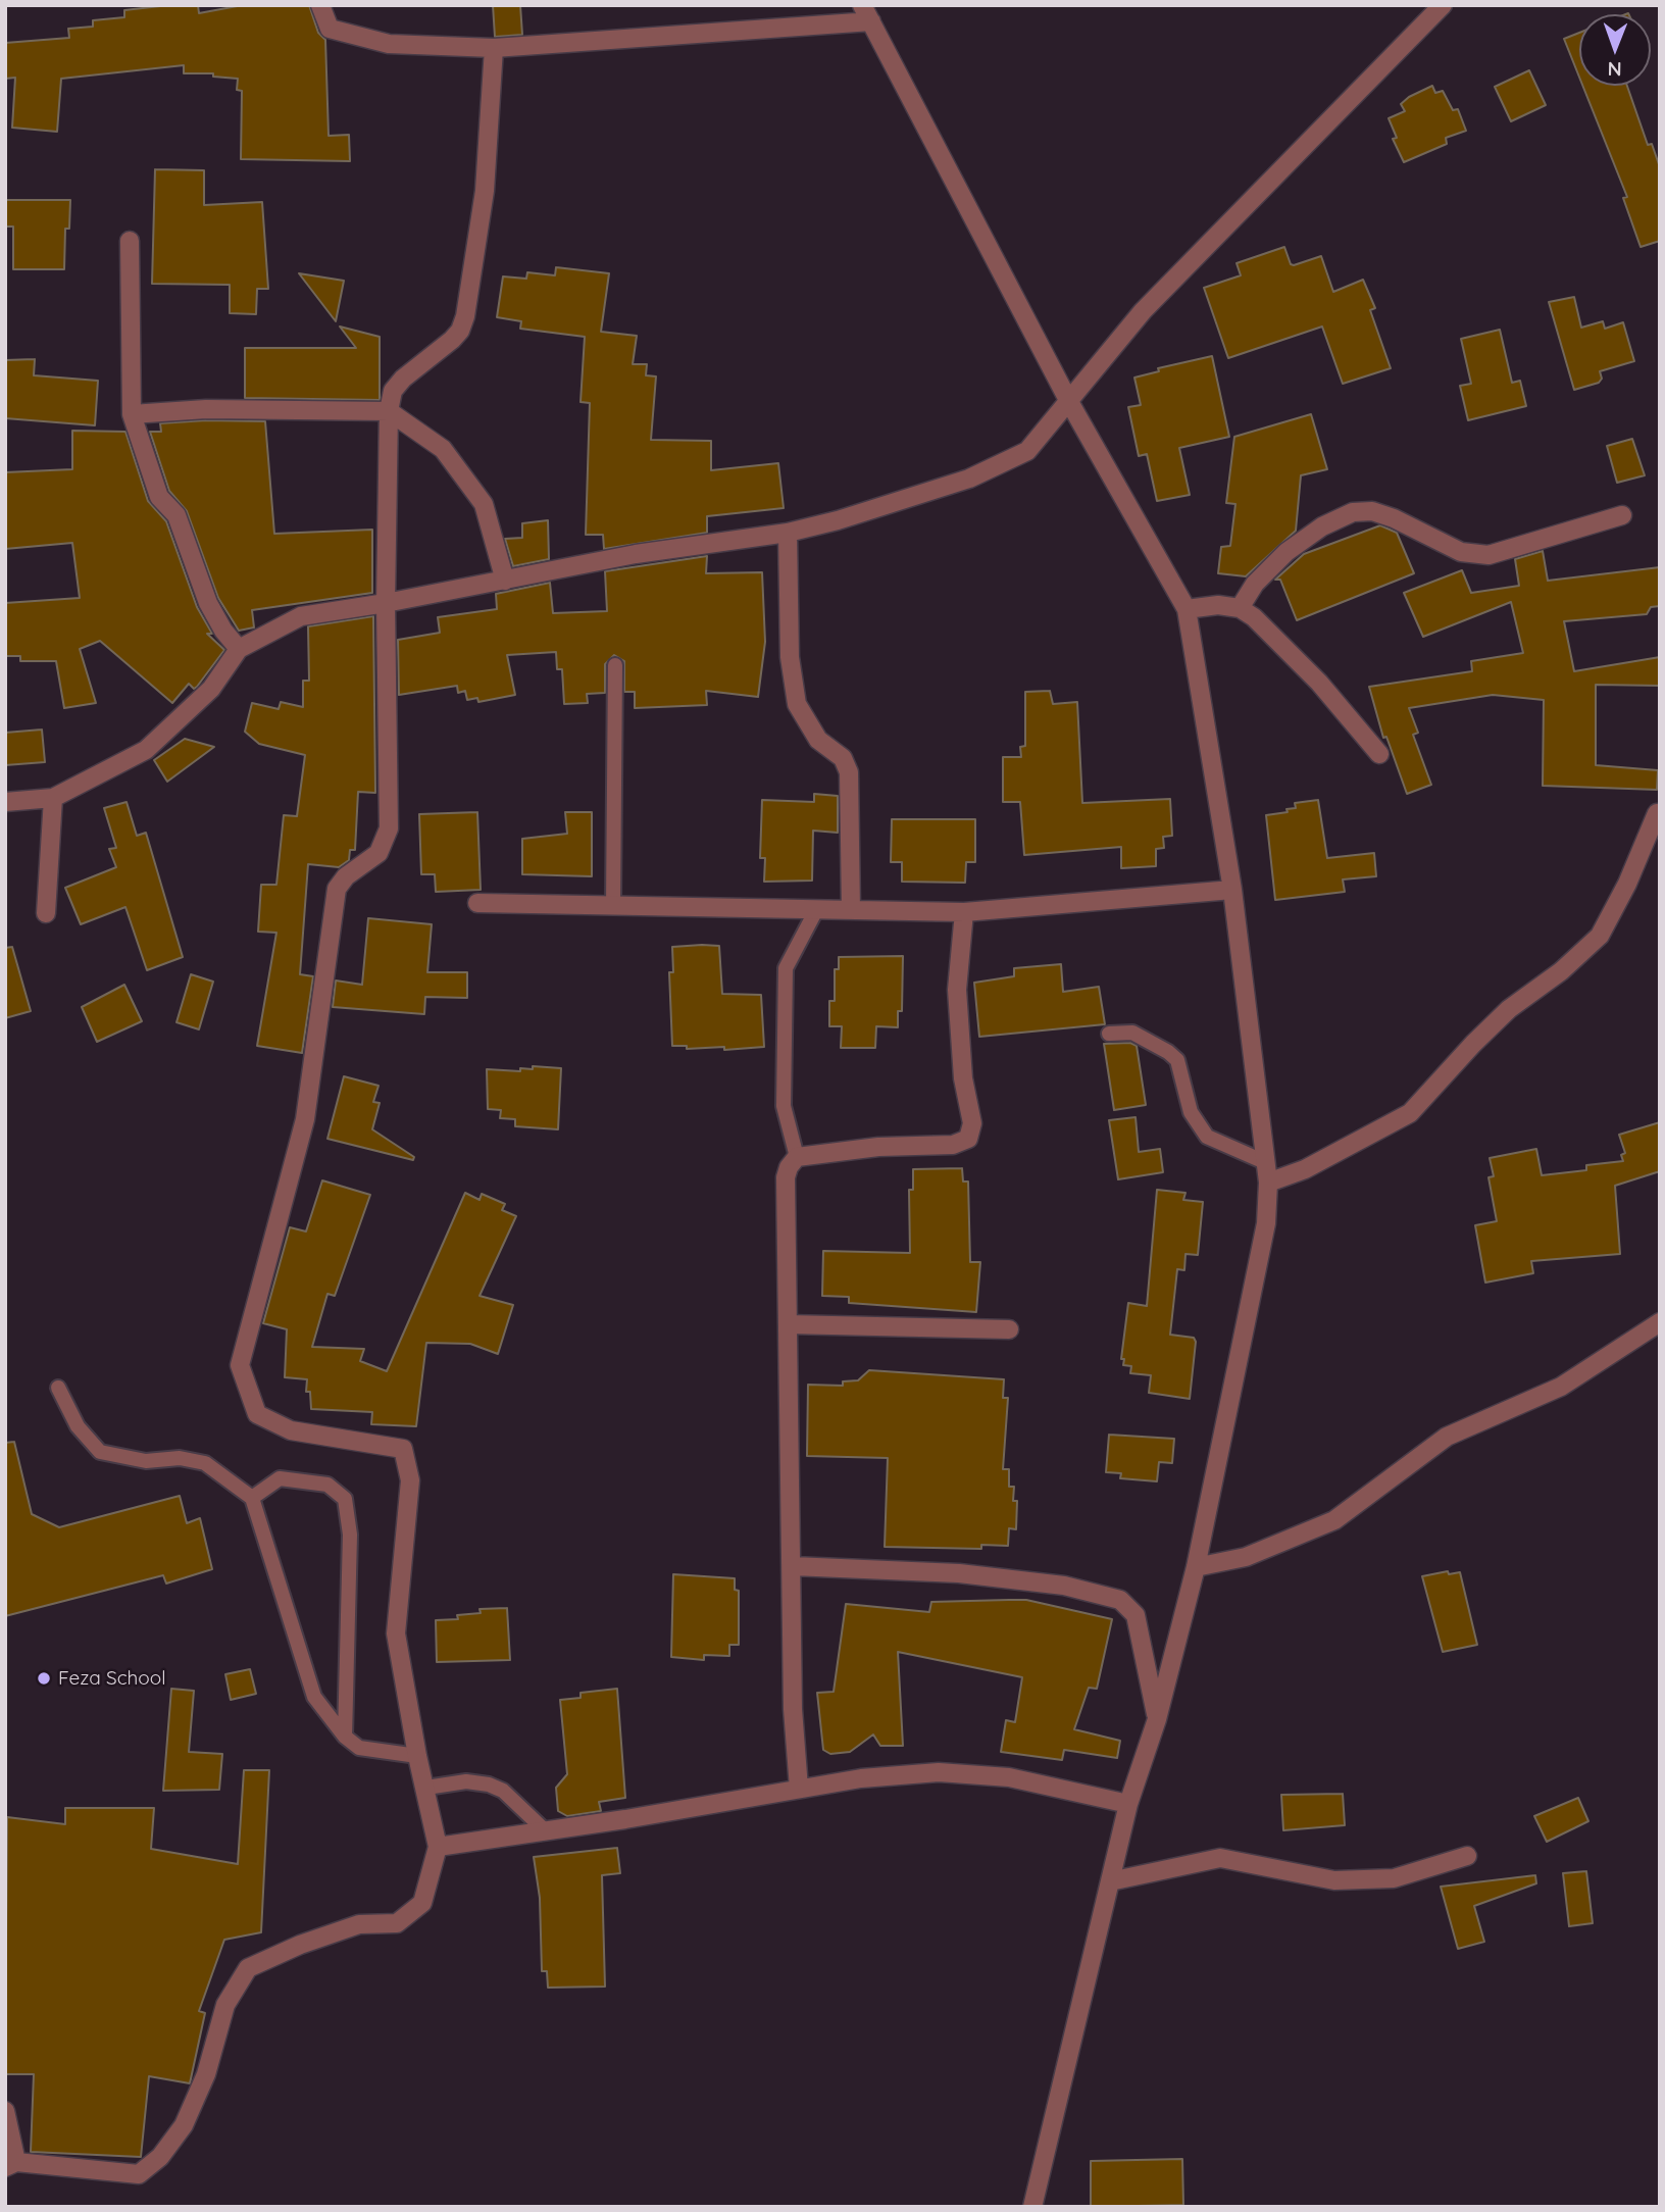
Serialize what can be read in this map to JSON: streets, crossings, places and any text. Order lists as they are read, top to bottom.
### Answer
{
  "places": ["Feza School"],
  "north": "bottom"
}
